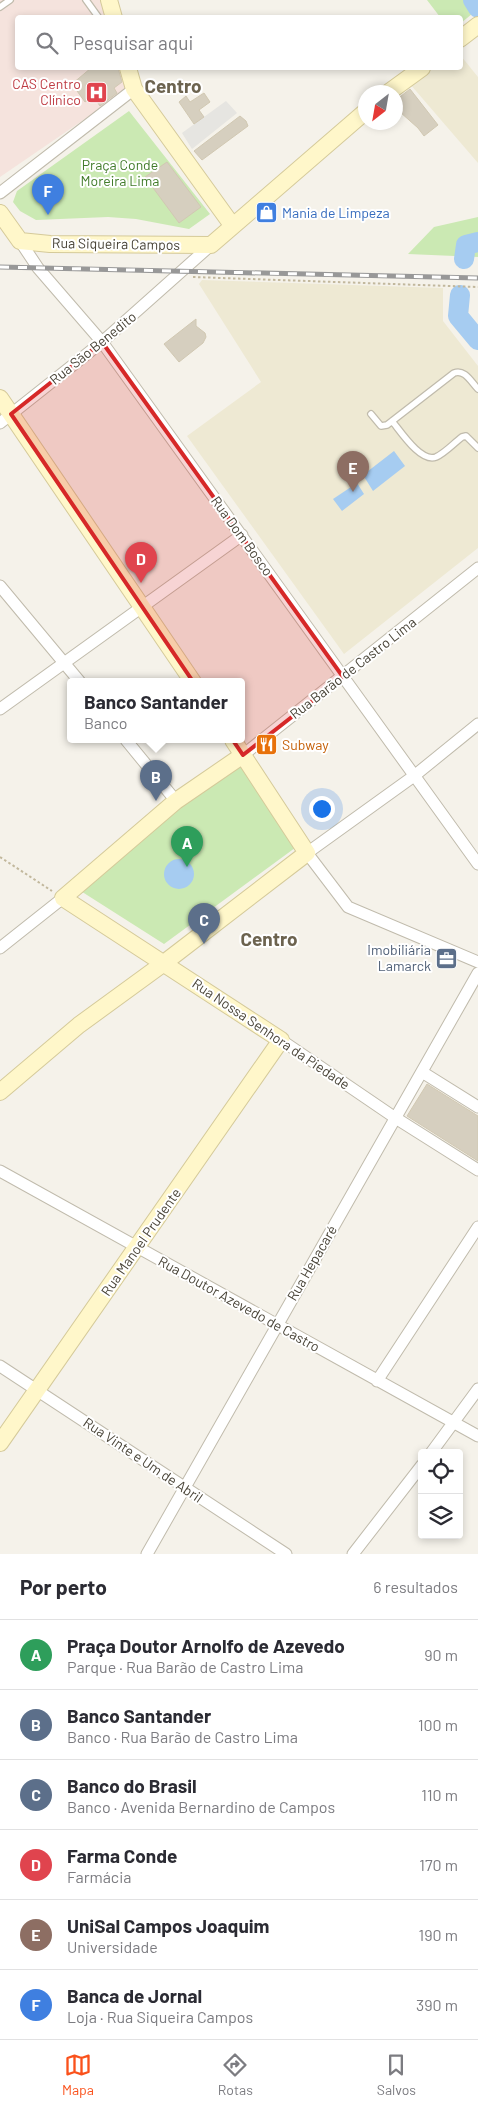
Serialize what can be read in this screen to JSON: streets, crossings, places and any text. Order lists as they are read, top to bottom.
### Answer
{
  "streets": {
    "street": [
      "Rua Siqueira Campos",
      "Rua São Benedito",
      "Rua Dom Bosco",
      "Rua Barão de Castro Lima",
      "Rua Nossa Senhora da Piedade",
      "Rua Manoel Prudente",
      "Rua Hepacaré",
      "Rua Doutor Azevedo de Castro",
      "Rua Vinte e Um de Abril"
    ]
  },
  "crossings": [
    ["Rua Siqueira Campos", "Rua São Benedito"],
    ["Rua Siqueira Campos", "Rua Dom Bosco"],
    ["Rua São Benedito", "Rua Dom Bosco"],
    ["Rua Dom Bosco", "Rua Barão de Castro Lima"],
    ["Rua Barão de Castro Lima", "Rua Nossa Senhora da Piedade"],
    ["Rua Nossa Senhora da Piedade", "Rua Manoel Prudente"],
    ["Rua Nossa Senhora da Piedade", "Rua Hepacaré"],
    ["Rua Manoel Prudente", "Rua Doutor Azevedo de Castro"],
    ["Rua Manoel Prudente", "Rua Vinte e Um de Abril"],
    ["Rua Hepacaré", "Rua Doutor Azevedo de Castro"],
    ["Rua Hepacaré", "Rua Vinte e Um de Abril"]
  ],
  "districts": ["Centro", "Centro"],
  "parks": ["Praça Conde Moreira Lima"],
  "places": {
    "hospital": ["CAS Centro Clínico"],
    "shop": ["Mania de Limpeza"],
    "restaurant": ["Subway"],
    "office": ["Imobiliária Lamarck"]
  },
  "north": "bottom left",
  "page": {
    "search": "Pesquisar aqui",
    "pins": [
      "F",
      "E",
      "D",
      "B",
      "A",
      "C"
    ],
    "popup": ["Banco Santander", "Banco"],
    "heading": ["Por perto", "6 resultados"],
    "list": [
      {
        "mark": "A",
        "name": "Praça Doutor Arnolfo de Azevedo",
        "note": "Parque · Rua Barão de Castro Lima",
        "value": "90 m"
      },
      {
        "mark": "B",
        "name": "Banco Santander",
        "note": "Banco · Rua Barão de Castro Lima",
        "value": "100 m"
      },
      {
        "mark": "C",
        "name": "Banco do Brasil",
        "note": "Banco · Avenida Bernardino de Campos",
        "value": "110 m"
      },
      {
        "mark": "D",
        "name": "Farma Conde",
        "note": "Farmácia",
        "value": "170 m"
      },
      {
        "mark": "E",
        "name": "UniSal Campos Joaquim",
        "note": "Universidade",
        "value": "190 m"
      },
      {
        "mark": "F",
        "name": "Banca de Jornal",
        "note": "Loja · Rua Siqueira Campos",
        "value": "390 m"
      }
    ],
    "nav": ["Mapa", "Rotas", "Salvos"]
  }
}
